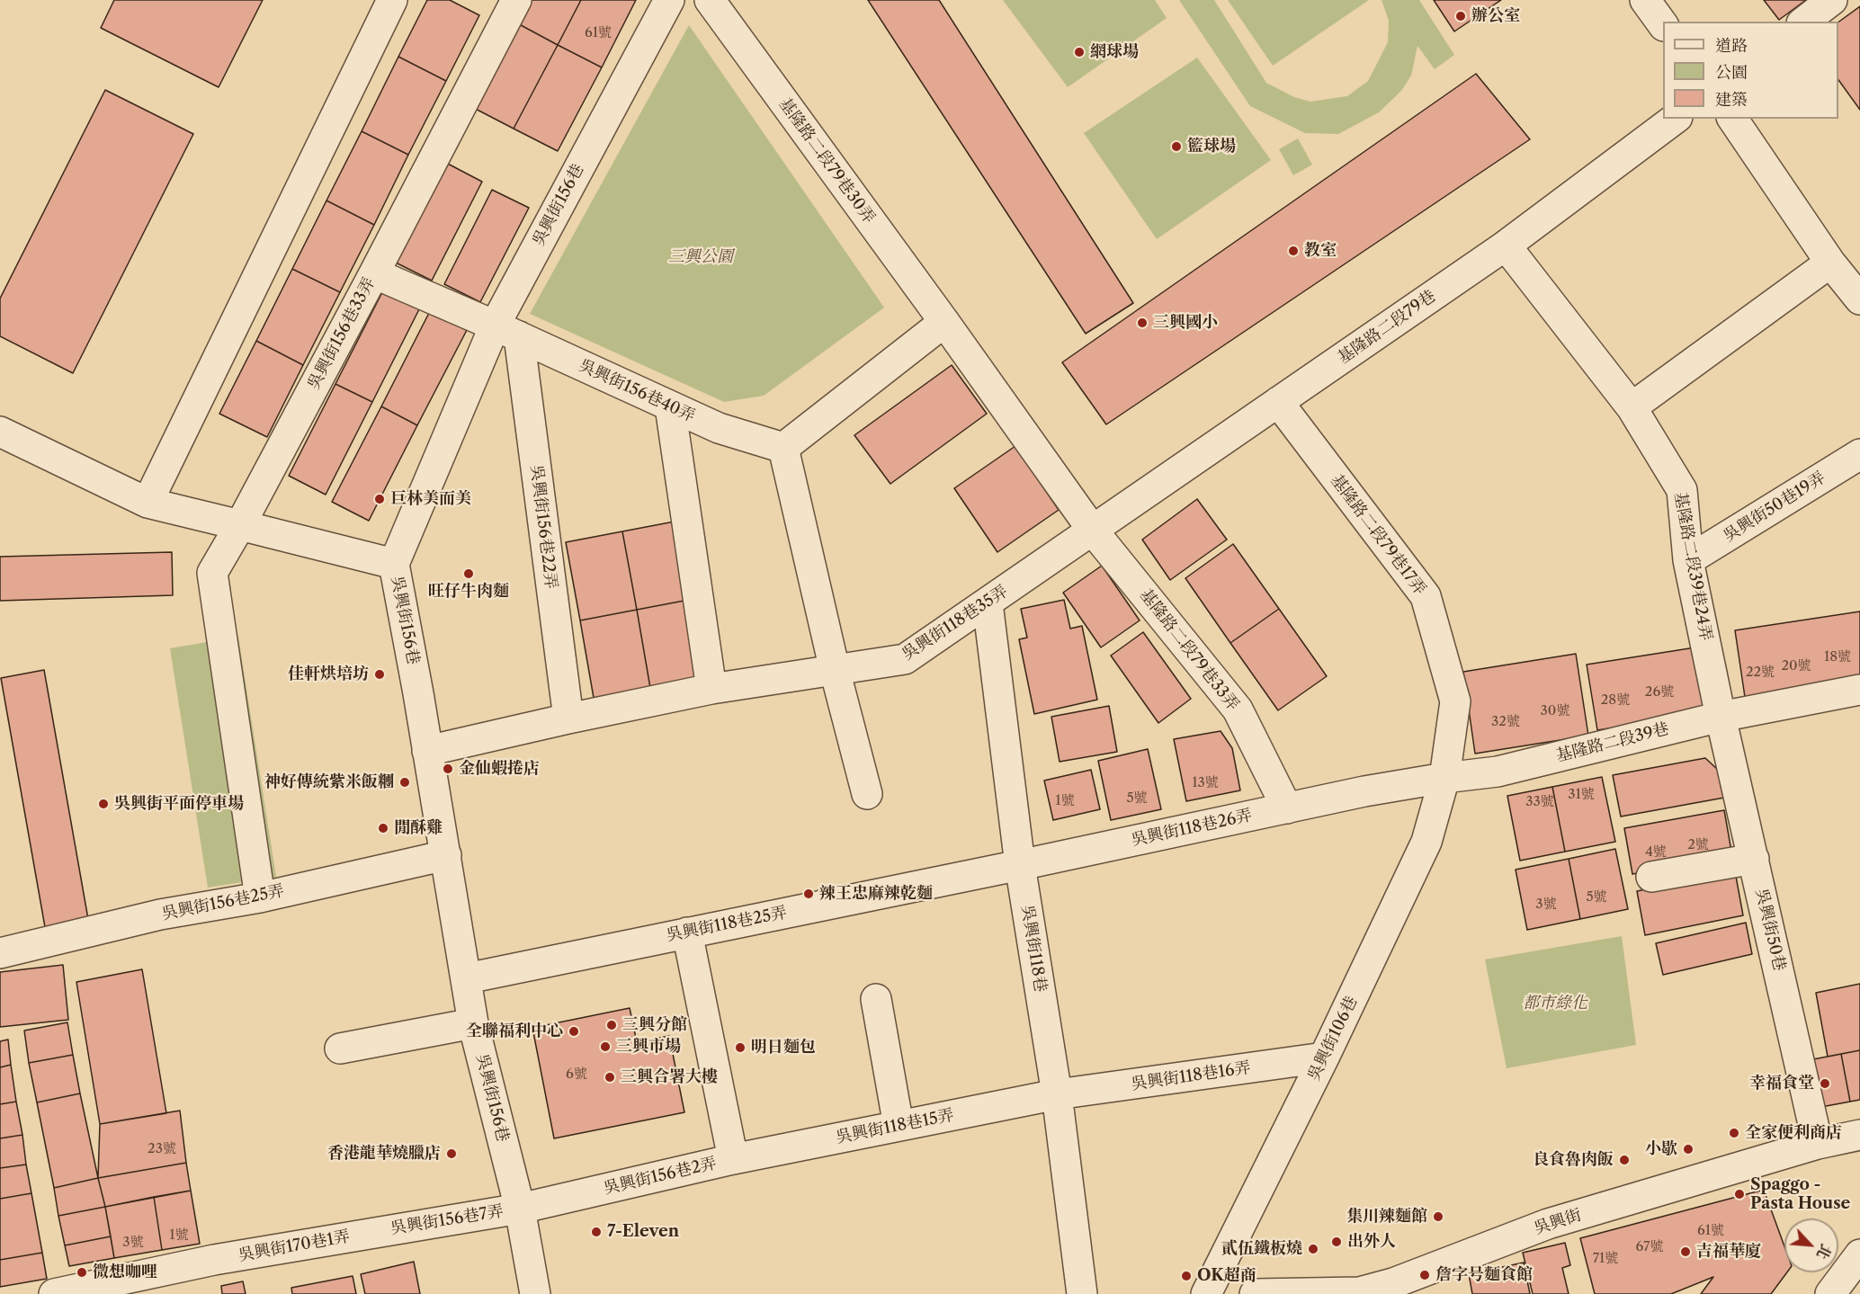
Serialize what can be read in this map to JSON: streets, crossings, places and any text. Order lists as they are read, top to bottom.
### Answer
{
  "streets": {
    "street": [
      "基隆路二段79巷30弄",
      "吳興街156巷",
      "基隆路二段79巷",
      "吳興街156巷33弄",
      "吳興街156巷40弄",
      "吳興街50巷19弄",
      "吳興街156巷22弄",
      "基隆路二段79巷17弄",
      "基隆路二段39巷24弄",
      "吳興街118巷35弄",
      "基隆路二段79巷33弄",
      "基隆路二段39巷",
      "吳興街118巷26弄",
      "吳興街156巷25弄",
      "吳興街118巷25弄",
      "吳興街50巷",
      "吳興街118巷",
      "吳興街106巷",
      "吳興街118巷16弄",
      "吳興街118巷15弄",
      "吳興街156巷2弄",
      "吳興街156巷7弄",
      "吳興街",
      "吳興街170巷1弄"
    ]
  },
  "crossings": [
    ["基隆路二段79巷30弄", "基隆路二段79巷"],
    ["基隆路二段79巷30弄", "吳興街118巷35弄"],
    ["基隆路二段79巷30弄", "基隆路二段79巷33弄"],
    ["吳興街156巷", "吳興街156巷40弄"],
    ["吳興街156巷", "吳興街156巷22弄"],
    ["吳興街156巷", "吳興街156巷25弄"],
    ["吳興街156巷", "吳興街118巷25弄"],
    ["吳興街156巷", "吳興街156巷2弄"],
    ["吳興街156巷", "吳興街156巷7弄"],
    ["基隆路二段79巷", "基隆路二段79巷17弄"],
    ["基隆路二段79巷", "基隆路二段39巷24弄"],
    ["基隆路二段79巷", "吳興街118巷35弄"],
    ["基隆路二段79巷", "基隆路二段79巷33弄"],
    ["吳興街156巷33弄", "吳興街156巷40弄"],
    ["吳興街156巷33弄", "吳興街156巷25弄"],
    ["吳興街156巷40弄", "吳興街156巷22弄"],
    ["吳興街50巷19弄", "基隆路二段39巷24弄"],
    ["基隆路二段79巷17弄", "基隆路二段39巷"],
    ["基隆路二段79巷17弄", "吳興街106巷"],
    ["基隆路二段39巷24弄", "基隆路二段39巷"],
    ["基隆路二段39巷24弄", "吳興街50巷"],
    ["吳興街118巷35弄", "基隆路二段79巷33弄"],
    ["吳興街118巷35弄", "吳興街118巷"],
    ["基隆路二段79巷33弄", "吳興街118巷26弄"],
    ["基隆路二段39巷", "吳興街118巷26弄"],
    ["基隆路二段39巷", "吳興街50巷"],
    ["基隆路二段39巷", "吳興街106巷"],
    ["吳興街118巷26弄", "吳興街118巷25弄"],
    ["吳興街118巷26弄", "吳興街118巷"],
    ["吳興街118巷25弄", "吳興街118巷"],
    ["吳興街118巷25弄", "吳興街156巷2弄"],
    ["吳興街50巷", "吳興街"],
    ["吳興街118巷", "吳興街118巷16弄"],
    ["吳興街118巷", "吳興街118巷15弄"],
    ["吳興街106巷", "吳興街118巷16弄"],
    ["吳興街118巷16弄", "吳興街118巷15弄"],
    ["吳興街118巷15弄", "吳興街156巷2弄"],
    ["吳興街156巷2弄", "吳興街156巷7弄"],
    ["吳興街156巷7弄", "吳興街170巷1弄"]
  ],
  "parks": ["三興公園", "都市綠化"],
  "places": [
    "辦公室",
    "網球場",
    "籃球場",
    "教室",
    "三興國小",
    "巨林美而美",
    "旺仔牛肉麵",
    "佳軒烘培坊",
    "金仙蝦捲店",
    "神好傳統紫米飯糰",
    "吳興街平面停車場",
    "閒酥雞",
    "辣王忠麻辣乾麵",
    "三興分館",
    "全聯福利中心",
    "三興市場",
    "明日麵包",
    "三興合署大樓",
    "幸福食堂",
    "全家便利商店",
    "小歇",
    "香港龍華燒臘店",
    "良食魯肉飯",
    "Spaggo - Pasta House",
    "集川辣麵館",
    "7-Eleven",
    "出外人",
    "貳伍鐵板燒",
    "吉福華廈",
    "微想咖哩",
    "詹字号麵食館",
    "OK超商"
  ],
  "house_numbers": [
    "61號",
    "18號",
    "20號",
    "22號",
    "26號",
    "28號",
    "30號",
    "32號",
    "13號",
    "31號",
    "5號",
    "1號",
    "33號",
    "2號",
    "4號",
    "5號",
    "3號",
    "6號",
    "23號",
    "61號",
    "1號",
    "3號",
    "67號",
    "71號"
  ],
  "legend": ["道路", "公園", "建築"],
  "north": "bottom right"
}
